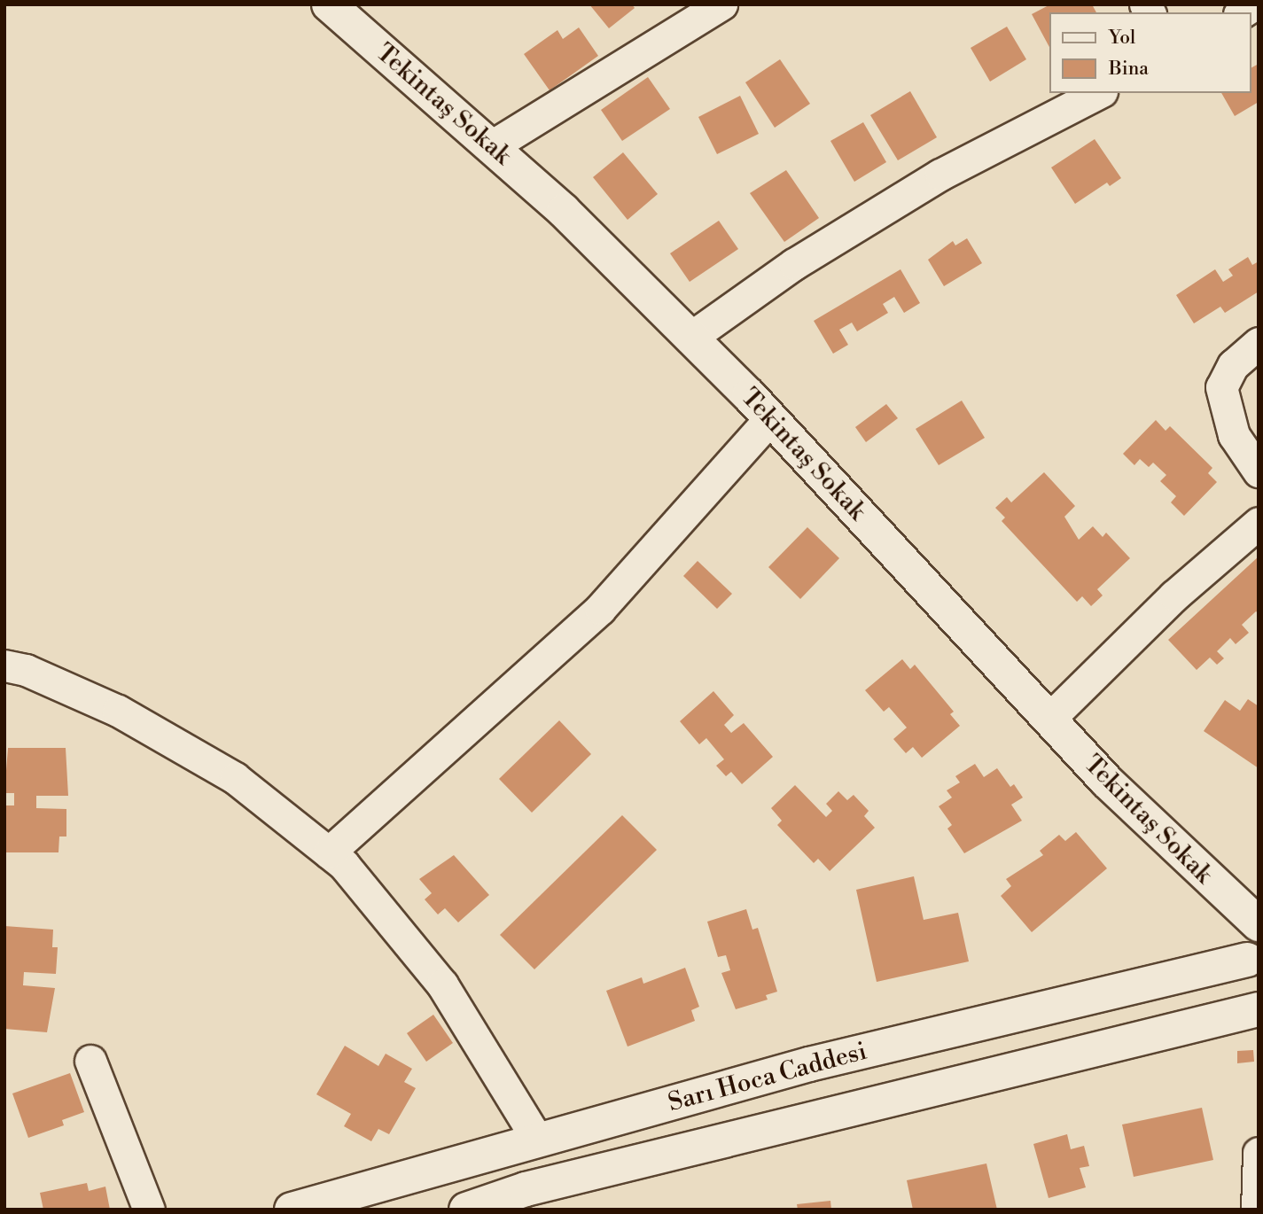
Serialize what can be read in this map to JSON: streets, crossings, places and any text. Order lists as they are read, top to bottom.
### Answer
{
  "streets": {
    "street": ["Tekintaş Sokak", "Sarı Hoca Caddesi"]
  },
  "legend": ["Yol", "Bina"]
}
